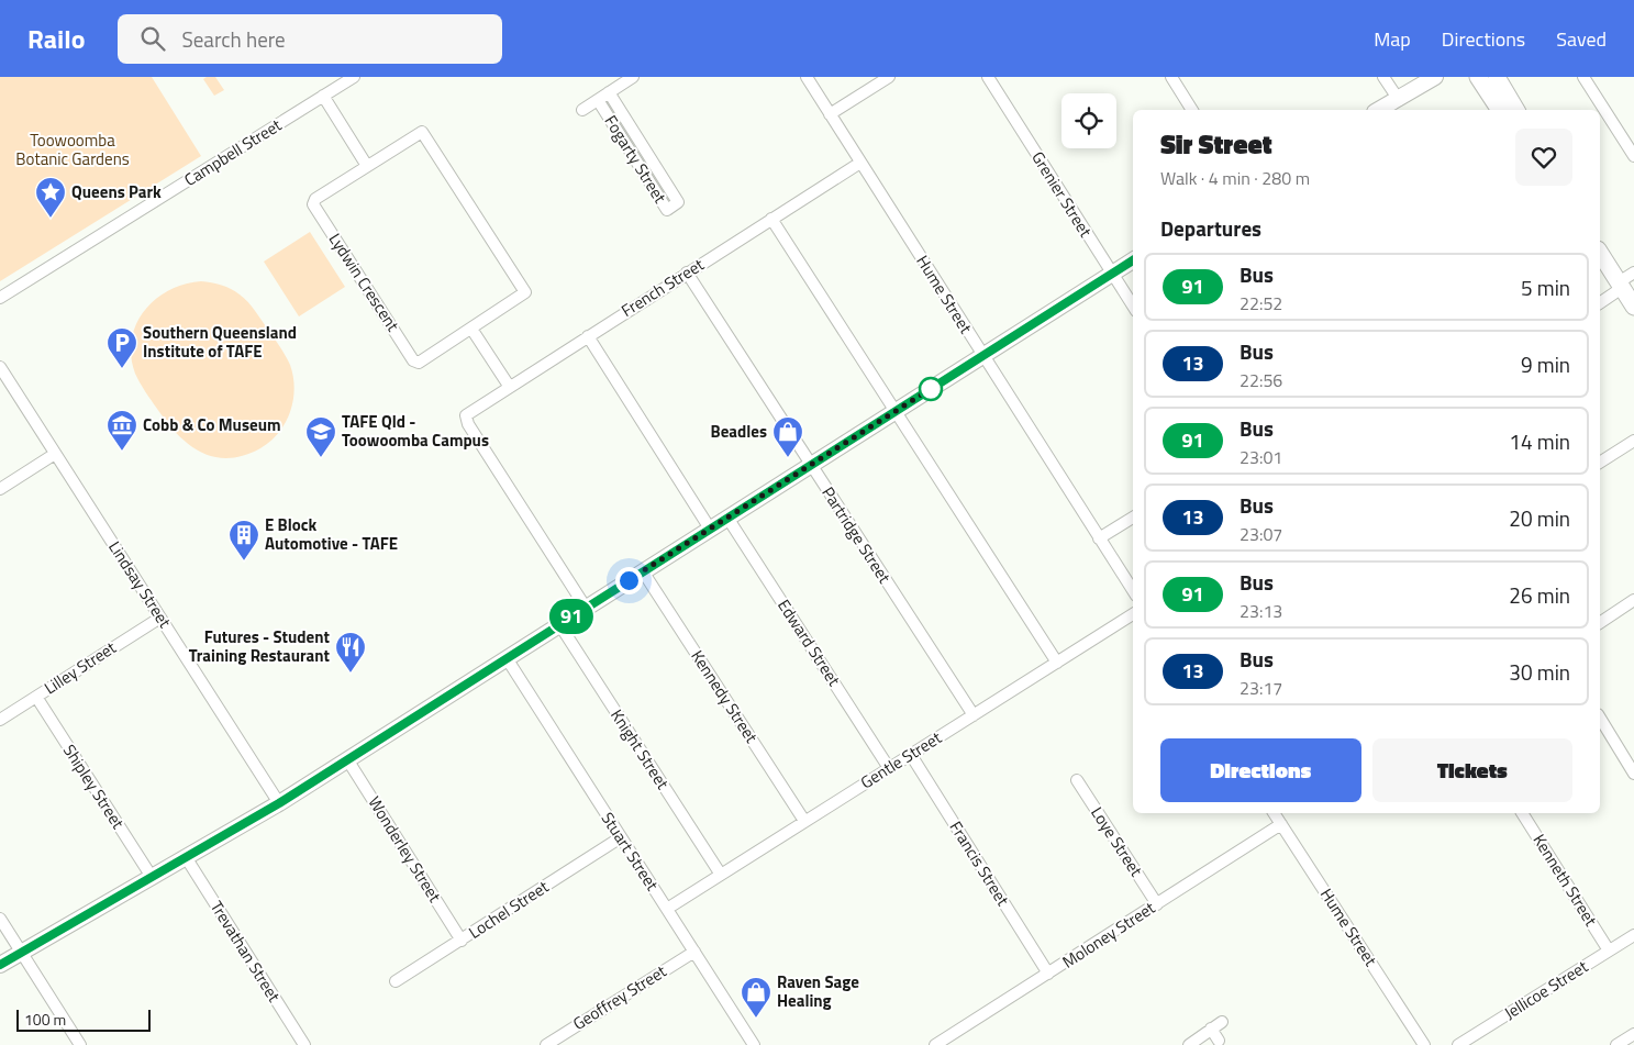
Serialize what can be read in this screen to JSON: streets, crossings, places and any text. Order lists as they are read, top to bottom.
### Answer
{
  "streets": {
    "street": [
      "Campbell Street",
      "Fogarty Street",
      "Grenier Street",
      "Lydwin Crescent",
      "French Street",
      "Hume Street",
      "Partridge Street",
      "Lindsay Street",
      "Edward Street",
      "Lilley Street",
      "Kennedy Street",
      "Knight Street",
      "Gentle Street",
      "Shipley Street",
      "Loye Street",
      "Wonderley Street",
      "Stuart Street",
      "Francis Street",
      "Kenneth Street",
      "Lochel Street",
      "Moloney Street",
      "Trevathan Street",
      "Jellicoe Street",
      "Geoffrey Street"
    ]
  },
  "crossings": [
    ["French Street", "Hume Street"],
    ["French Street", "Partridge Street"],
    ["Hume Street", "Moloney Street"],
    ["Partridge Street", "Gentle Street"],
    ["Lindsay Street", "Lilley Street"],
    ["Edward Street", "Gentle Street"],
    ["Lilley Street", "Shipley Street"],
    ["Kennedy Street", "Gentle Street"],
    ["Knight Street", "Gentle Street"],
    ["Gentle Street", "Stuart Street"],
    ["Gentle Street", "Francis Street"],
    ["Loye Street", "Moloney Street"],
    ["Wonderley Street", "Lochel Street"],
    ["Stuart Street", "Lochel Street"],
    ["Stuart Street", "Geoffrey Street"],
    ["Francis Street", "Moloney Street"],
    ["Kenneth Street", "Jellicoe Street"]
  ],
  "parks": ["Toowoomba Botanic Gardens"],
  "places": {
    "place": ["Queens Park"],
    "parking": ["Southern Queensland Institute of TAFE"],
    "museum": ["Cobb & Co Museum"],
    "school or university": ["TAFE Qld - Toowoomba Campus"],
    "shop": ["Beadles", "Raven Sage Healing"],
    "building": ["E Block Automotive - TAFE"],
    "restaurant": ["Futures - Student Training Restaurant"]
  },
  "lines": ["bus line 91"],
  "scale_bar": "100 m",
  "page": {
    "header": "Railo",
    "search": "Search here",
    "nav": ["Map", "Directions", "Saved"],
    "on_map": "91",
    "heading": [
      ["Sir Street", "Walk · 4 min · 280 m"],
      "Departures"
    ],
    "list": [
      {
        "mark": "91",
        "name": "Bus",
        "note": "22:52",
        "value": "5 min"
      },
      {
        "mark": "13",
        "name": "Bus",
        "note": "22:56",
        "value": "9 min"
      },
      {
        "mark": "91",
        "name": "Bus",
        "note": "23:01",
        "value": "14 min"
      },
      {
        "mark": "13",
        "name": "Bus",
        "note": "23:07",
        "value": "20 min"
      },
      {
        "mark": "91",
        "name": "Bus",
        "note": "23:13",
        "value": "26 min"
      },
      {
        "mark": "13",
        "name": "Bus",
        "note": "23:17",
        "value": "30 min"
      }
    ],
    "buttons": ["Directions", "Tickets"],
    "scale": "100 m"
  }
}
